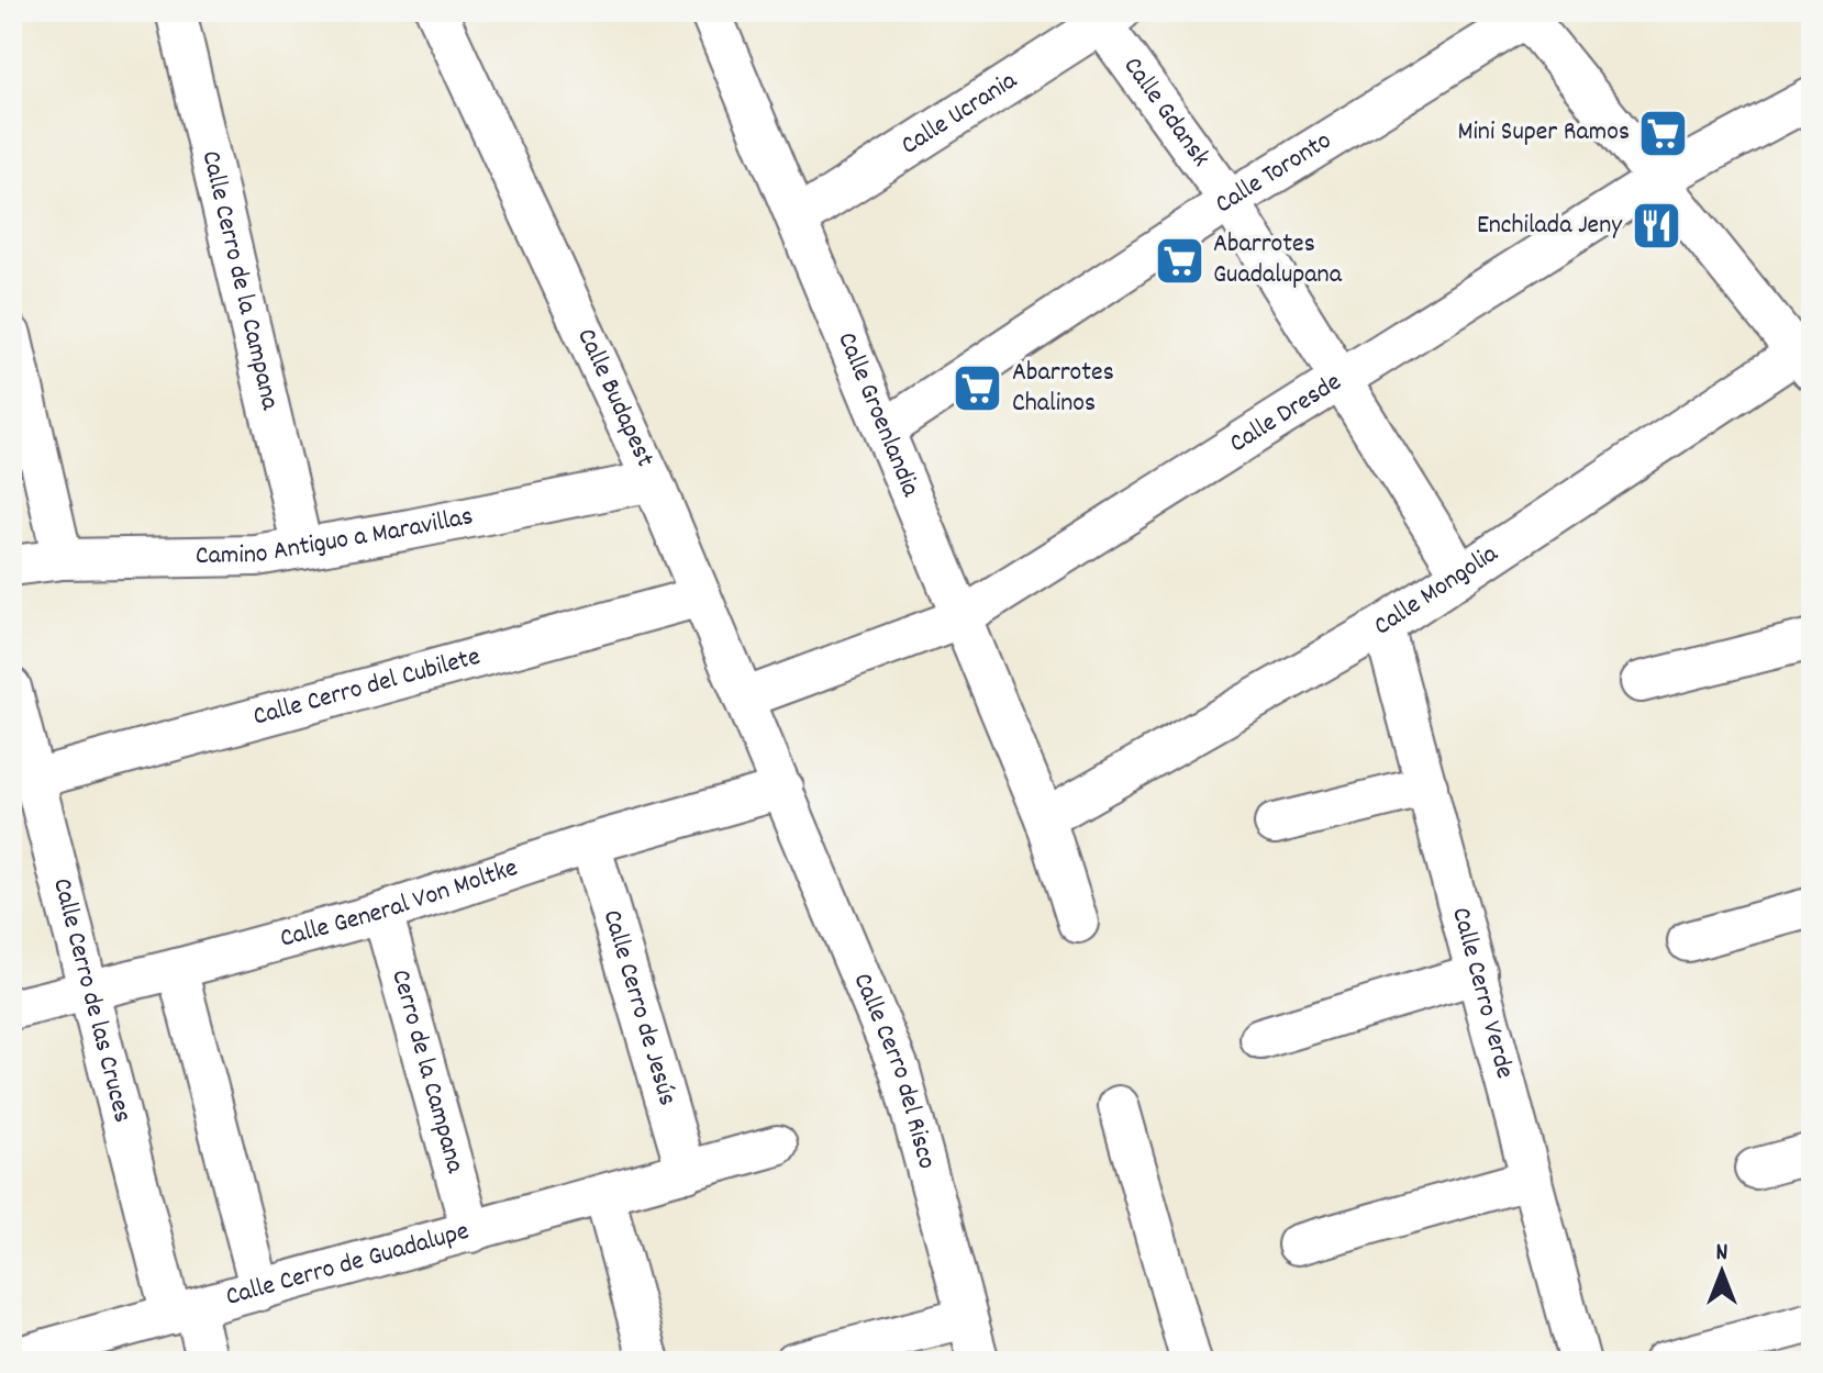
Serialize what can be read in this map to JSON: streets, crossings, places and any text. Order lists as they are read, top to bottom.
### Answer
{
  "streets": {
    "street": [
      "Calle Gdansk",
      "Calle Ucrania",
      "Calle Toronto",
      "Calle Cerro de la Campana",
      "Calle Budapest",
      "Calle Groenlandia",
      "Calle Dresde",
      "Camino Antiguo a Maravillas",
      "Calle Mongolia",
      "Calle Cerro del Cubilete",
      "Calle General Von Moltke",
      "Calle Cerro Verde",
      "Calle Cerro de las Cruces",
      "Calle Cerro de Jesús",
      "Cerro de la Campana",
      "Calle Cerro del Risco",
      "Calle Cerro de Guadalupe"
    ]
  },
  "crossings": [
    ["Calle Gdansk", "Calle Ucrania"],
    ["Calle Gdansk", "Calle Toronto"],
    ["Calle Gdansk", "Calle Dresde"],
    ["Calle Gdansk", "Calle Mongolia"],
    ["Calle Ucrania", "Calle Groenlandia"],
    ["Calle Toronto", "Calle Groenlandia"],
    ["Calle Cerro de la Campana", "Camino Antiguo a Maravillas"],
    ["Calle Budapest", "Calle Dresde"],
    ["Calle Budapest", "Camino Antiguo a Maravillas"],
    ["Calle Budapest", "Calle Cerro del Cubilete"],
    ["Calle Budapest", "Calle General Von Moltke"],
    ["Calle Budapest", "Calle Cerro del Risco"],
    ["Calle Groenlandia", "Calle Dresde"],
    ["Calle Groenlandia", "Calle Mongolia"],
    ["Calle Mongolia", "Calle Cerro Verde"],
    ["Calle Cerro del Cubilete", "Calle Cerro de las Cruces"],
    ["Calle General Von Moltke", "Calle Cerro de las Cruces"],
    ["Calle General Von Moltke", "Calle Cerro de Jesús"],
    ["Calle General Von Moltke", "Cerro de la Campana"],
    ["Calle General Von Moltke", "Calle Cerro del Risco"],
    ["Calle Cerro de las Cruces", "Calle Cerro de Guadalupe"],
    ["Calle Cerro de Jesús", "Calle Cerro de Guadalupe"],
    ["Cerro de la Campana", "Calle Cerro de Guadalupe"]
  ],
  "places": {
    "supermarket": ["Mini Super Ramos", "Abarrotes Guadalupana", "Abarrotes Chalinos"],
    "restaurant": ["Enchilada Jeny"]
  },
  "north": "top"
}
